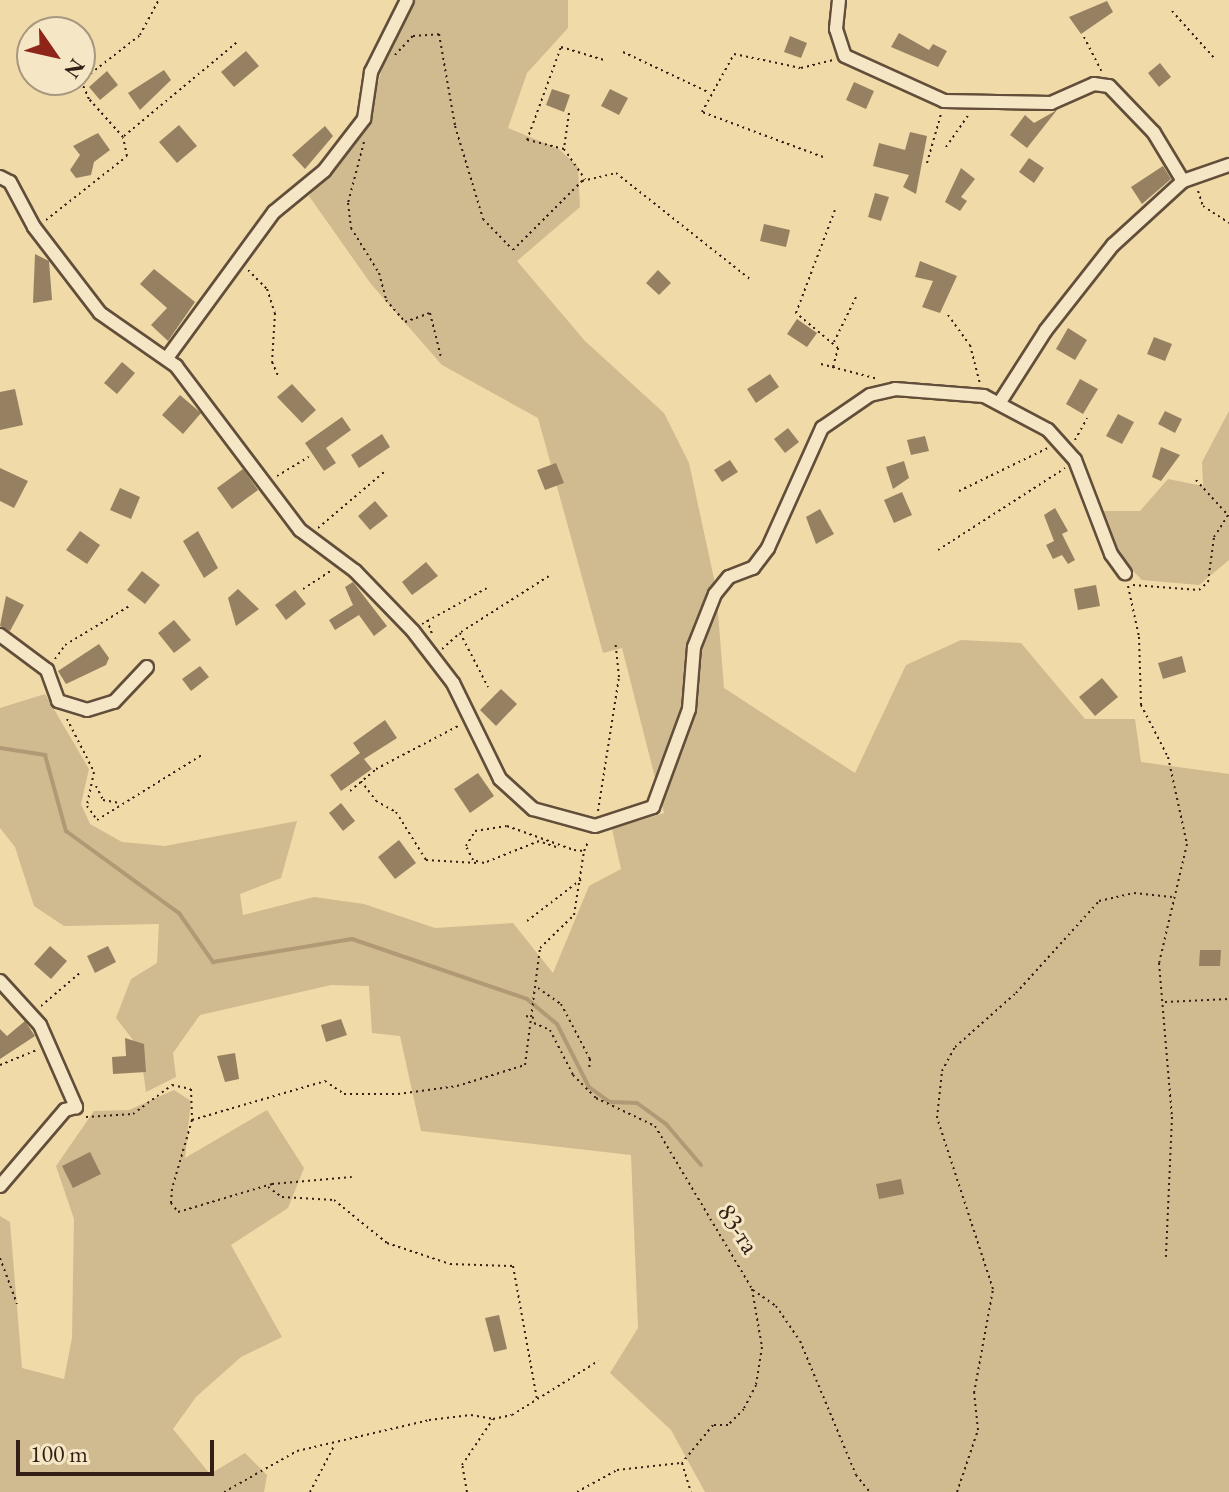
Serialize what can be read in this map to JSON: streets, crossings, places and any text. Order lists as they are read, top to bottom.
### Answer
{
  "streets": {
    "path": ["83-та"]
  },
  "scale_bar": "100 m",
  "north": "bottom right"
}
